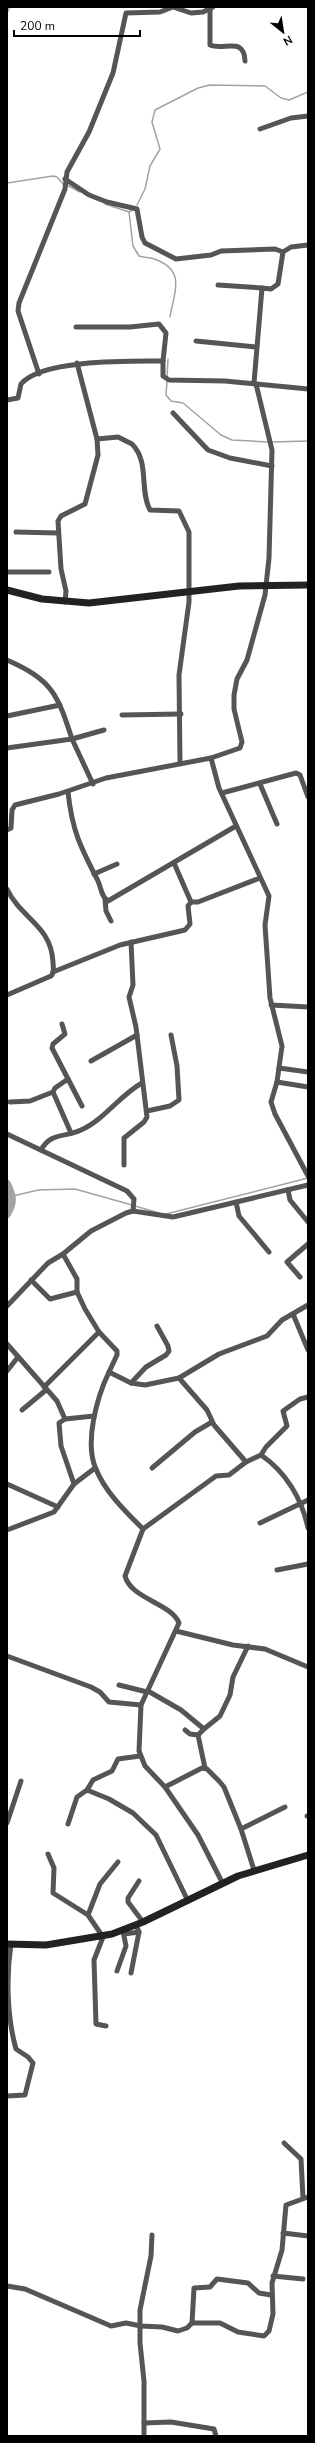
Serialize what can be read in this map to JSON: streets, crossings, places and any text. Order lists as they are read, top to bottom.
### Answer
{
  "scale_bar": "200 m",
  "north": "bottom right"
}
